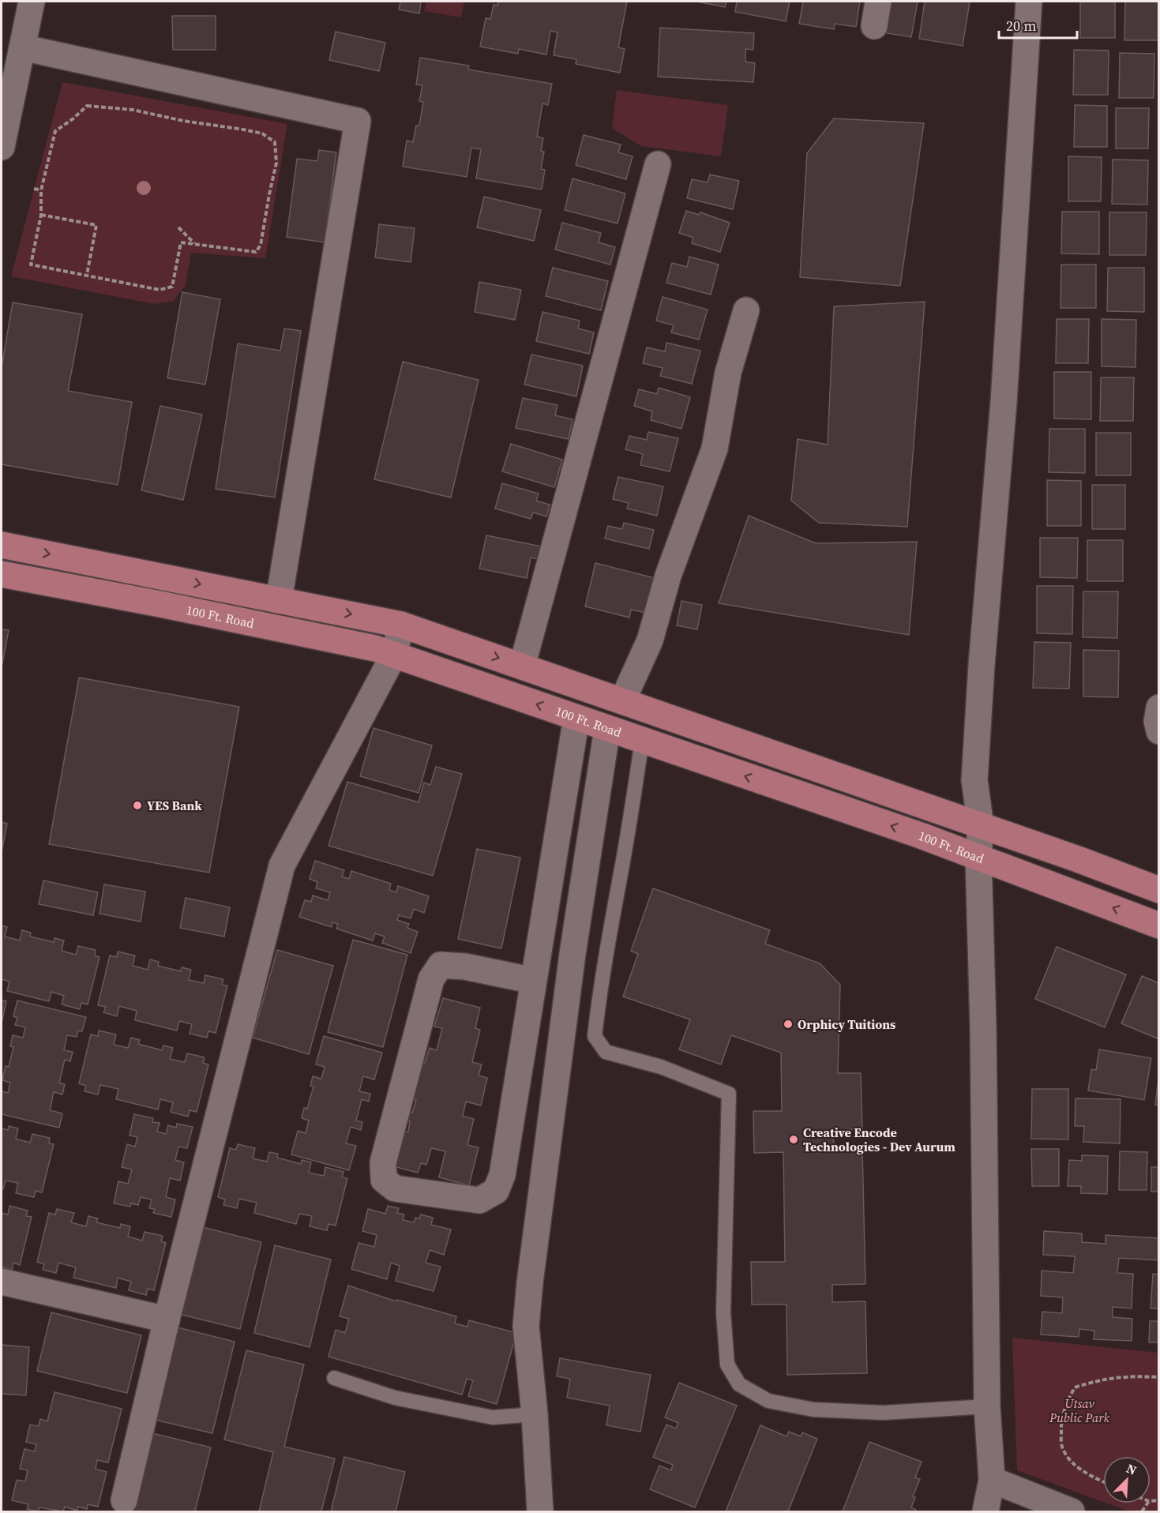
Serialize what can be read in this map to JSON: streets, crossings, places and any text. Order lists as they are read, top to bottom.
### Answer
{
  "streets": {
    "main road": ["100 Ft. Road"]
  },
  "parks": ["Utsav Public Park"],
  "places": ["YES Bank", "Orphicy Tuitions", "Creative Encode Technologies - Dev Aurum"],
  "scale_bar": "20 m",
  "north": "top right"
}
